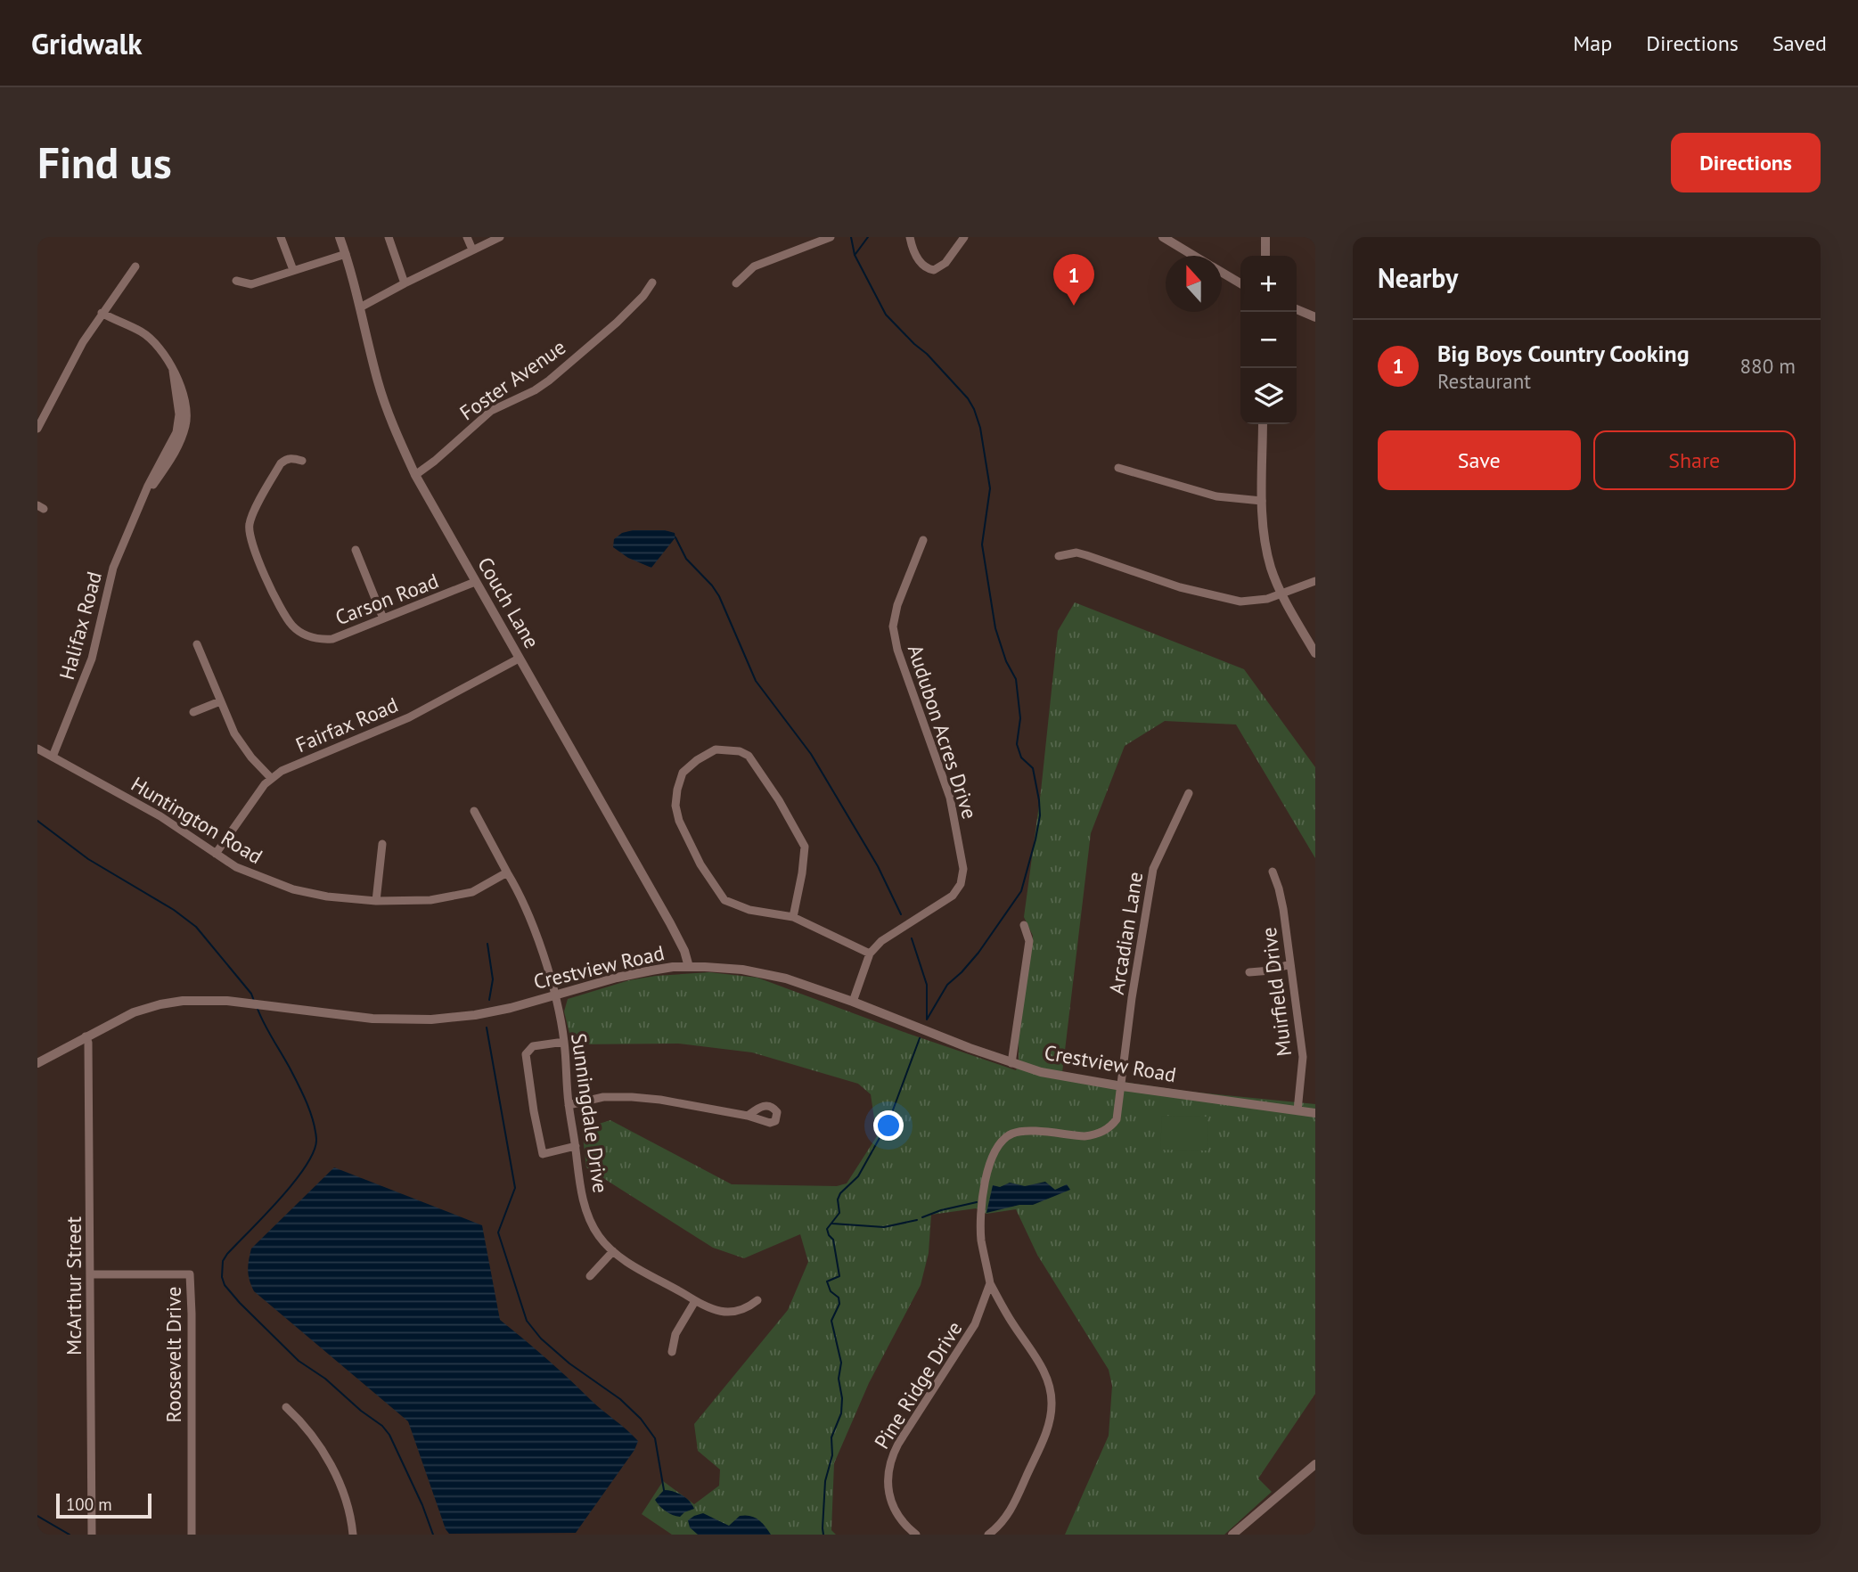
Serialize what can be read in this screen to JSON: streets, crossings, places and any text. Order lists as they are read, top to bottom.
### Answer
{
  "streets": {
    "street": [
      "Foster Avenue",
      "Carson Road",
      "Couch Lane",
      "Halifax Road",
      "Fairfax Road",
      "Audubon Acres Drive",
      "Huntington Road",
      "Arcadian Lane",
      "Crestview Road",
      "Muirfield Drive",
      "Sunningdale Drive",
      "McArthur Street",
      "Roosevelt Drive",
      "Pine Ridge Drive"
    ]
  },
  "crossings": [
    ["Foster Avenue", "Couch Lane"],
    ["Carson Road", "Couch Lane"],
    ["Couch Lane", "Fairfax Road"],
    ["Couch Lane", "Crestview Road"],
    ["Halifax Road", "Huntington Road"],
    ["Fairfax Road", "Huntington Road"],
    ["Audubon Acres Drive", "Crestview Road"],
    ["Arcadian Lane", "Crestview Road"],
    ["Crestview Road", "Muirfield Drive"],
    ["Crestview Road", "Sunningdale Drive"],
    ["Crestview Road", "McArthur Street"],
    ["McArthur Street", "Roosevelt Drive"]
  ],
  "scale_bar": "100 m",
  "north": "top",
  "page": {
    "header": "Gridwalk",
    "nav": ["Map", "Directions", "Saved"],
    "buttons": [
      "Directions",
      ["Save", "Share"]
    ],
    "title": "Find us",
    "heading": "Nearby",
    "pins": "1",
    "map_buttons": ["+", "−"],
    "list": [
      {
        "mark": "1",
        "name": "Big Boys Country Cooking",
        "note": "Restaurant",
        "value": "880 m"
      }
    ],
    "scale": "100 m"
  }
}
